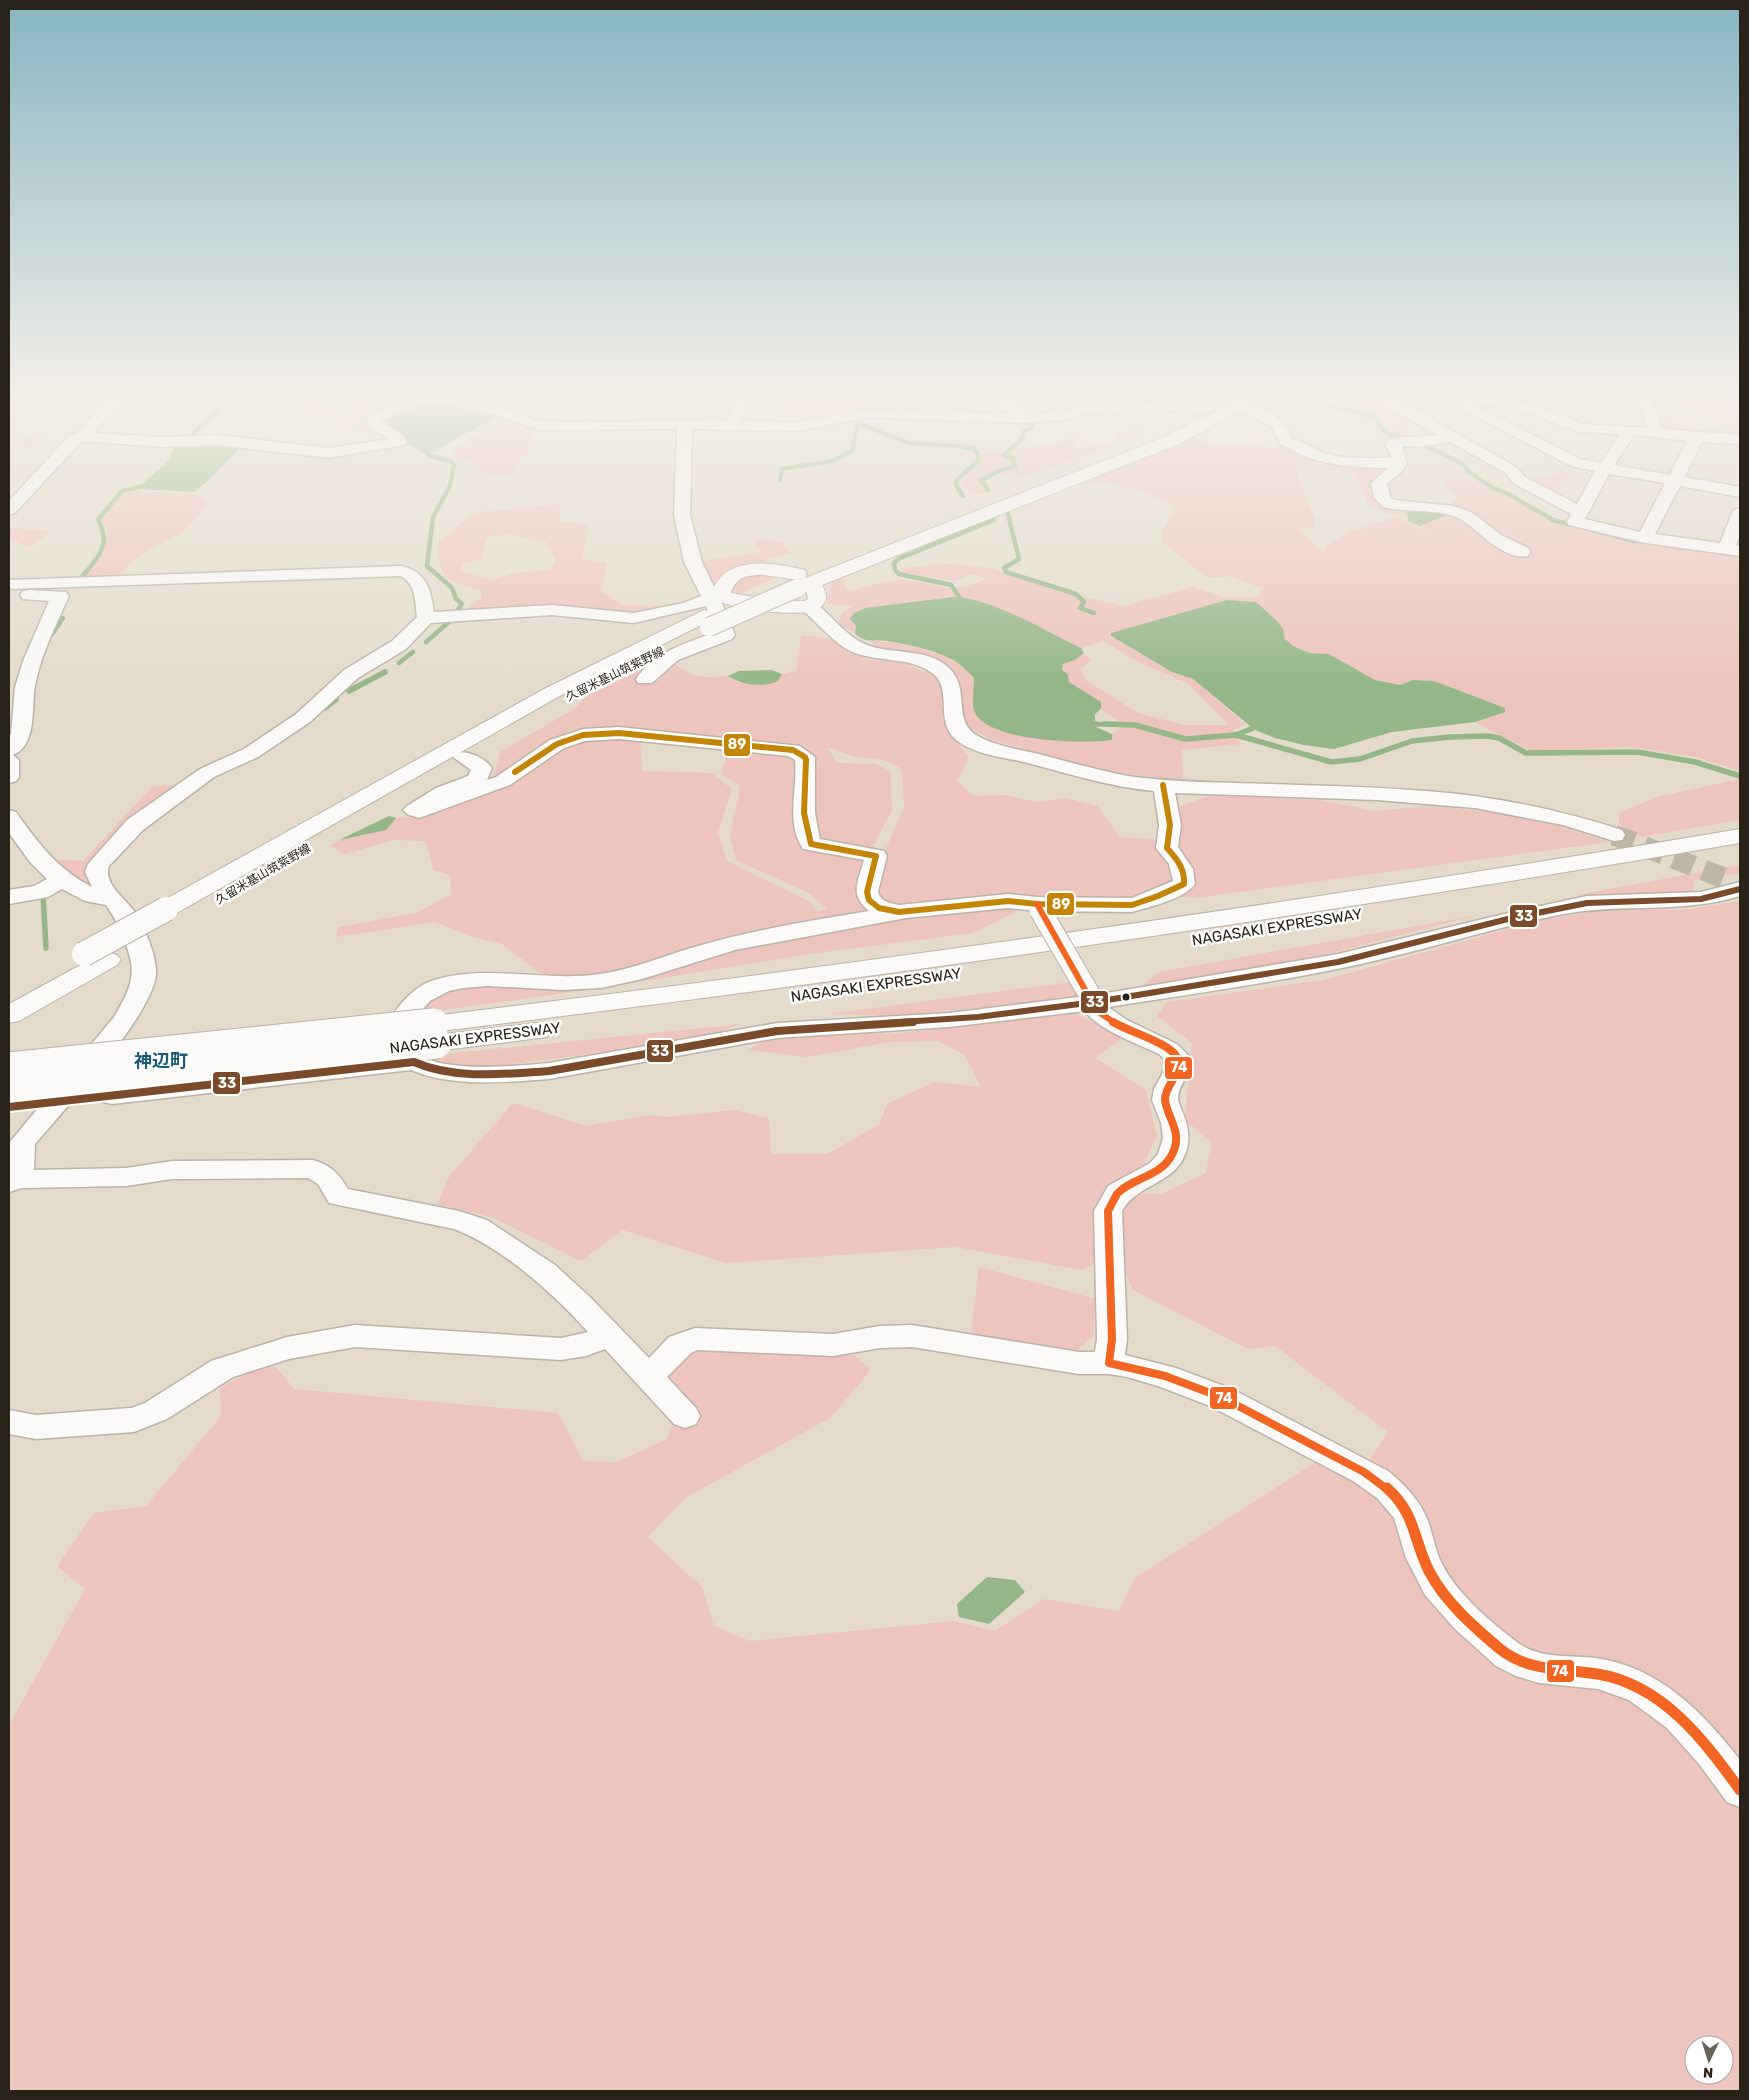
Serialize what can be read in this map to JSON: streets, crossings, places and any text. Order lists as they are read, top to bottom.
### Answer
{
  "streets": {
    "main road": ["久留米基山筑紫野線", "NAGASAKI EXPRESSWAY"]
  },
  "districts": ["神辺町"],
  "lines": ["transit line 89", "transit line 33", "transit line 74"],
  "north": "bottom"
}
